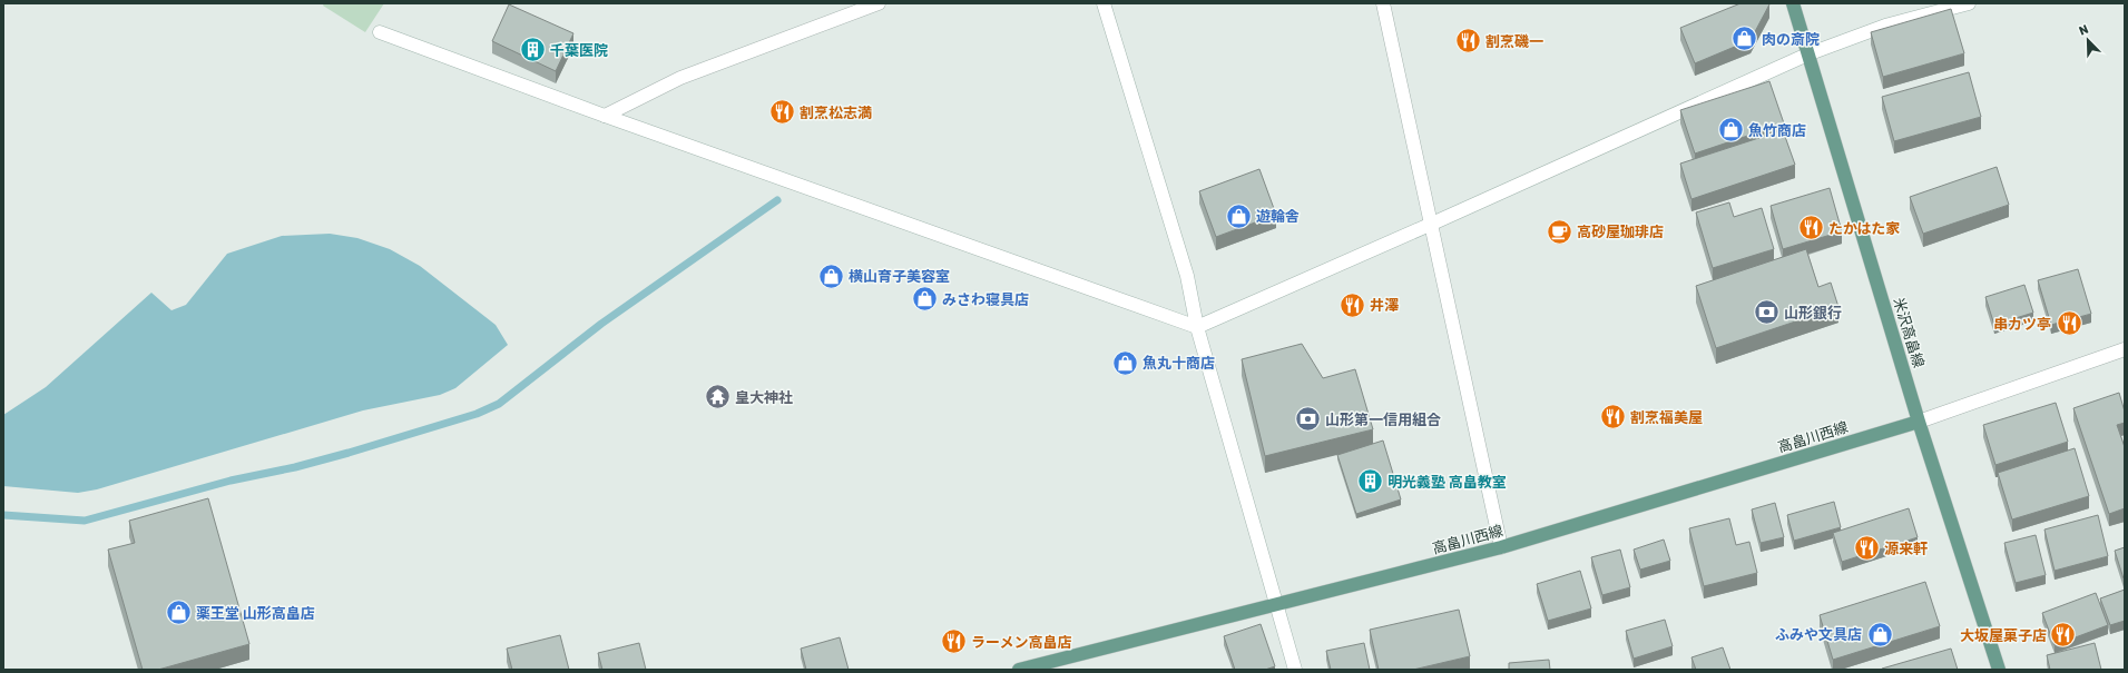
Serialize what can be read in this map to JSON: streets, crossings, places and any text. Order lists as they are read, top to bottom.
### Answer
{
  "streets": {
    "main road": ["米沢高畠線", "高畠川西線"]
  },
  "crossings": [
    ["米沢高畠線", "高畠川西線"]
  ],
  "places": {
    "shop": [
      "肉の斎院",
      "魚竹商店",
      "遊輪舎",
      "横山育子美容室",
      "みさわ寝具店",
      "魚丸十商店",
      "薬王堂 山形高畠店",
      "ふみや文具店"
    ],
    "restaurant": [
      "割烹磯一",
      "割烹松志満",
      "たかはた家",
      "井澤",
      "串カツ亭",
      "割烹福美屋",
      "源来軒",
      "大坂屋菓子店",
      "ラーメン高畠店"
    ],
    "building": ["千葉医院", "明光義塾 高畠教室"],
    "cafe": ["高砂屋珈琲店"],
    "bank": ["山形銀行", "山形第一信用組合"],
    "temple": ["皇大神社"]
  },
  "north": "top left"
}
